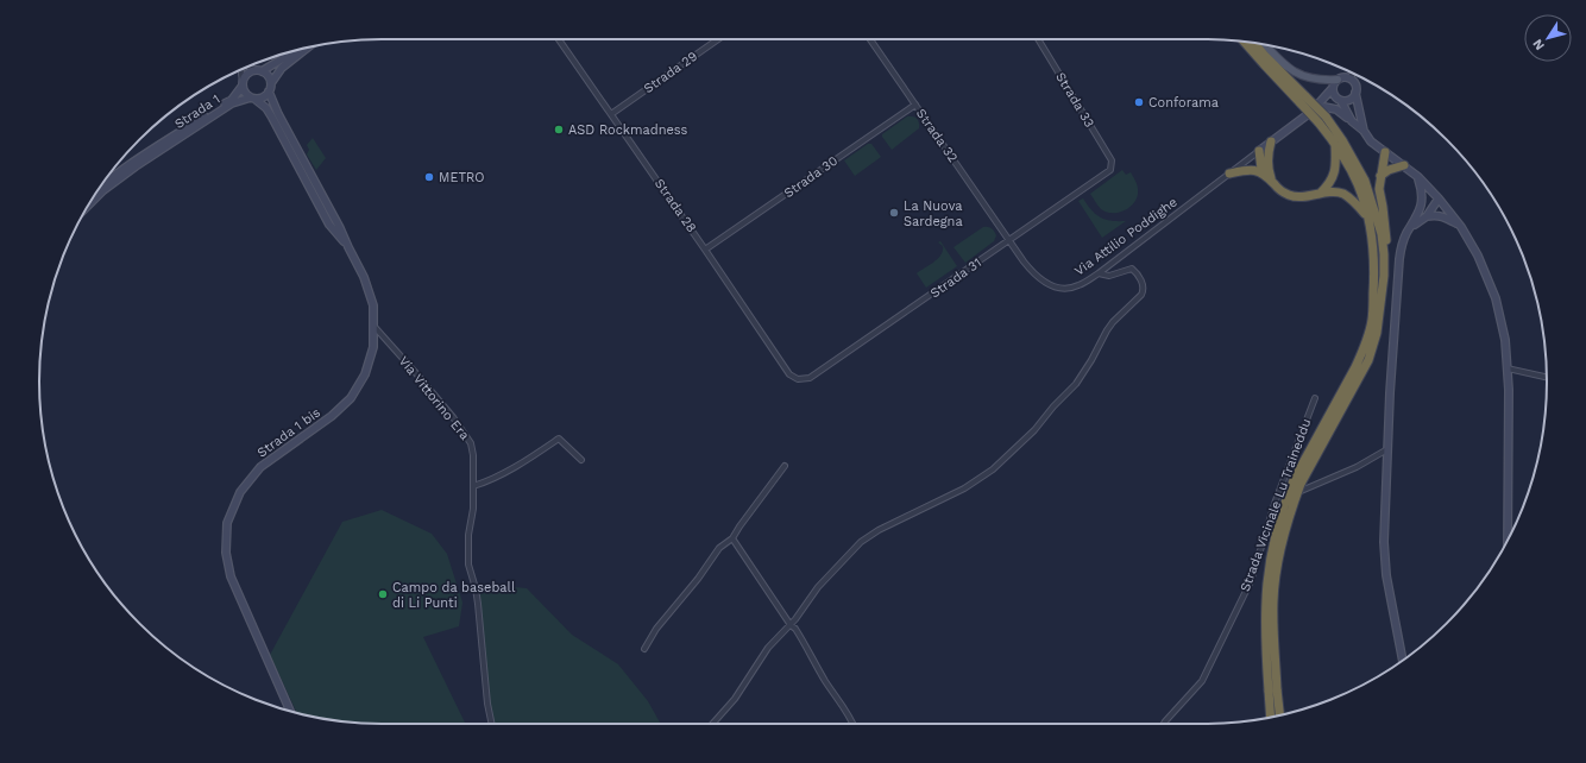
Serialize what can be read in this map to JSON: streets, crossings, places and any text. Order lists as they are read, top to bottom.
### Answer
{
  "streets": {
    "street": [
      "Strada 29",
      "Strada 33",
      "Strada 1",
      "Strada 32",
      "Strada 30",
      "Strada 28",
      "Via Attilio Poddighe",
      "Strada 31",
      "Via Vittorino Era",
      "Strada 1 bis",
      "Strada Vicinale Lu Traineddu"
    ]
  },
  "crossings": [
    ["Strada 29", "Strada 28"],
    ["Strada 33", "Strada 31"],
    ["Strada 1", "Strada 1 bis"],
    ["Strada 32", "Strada 30"],
    ["Strada 32", "Via Attilio Poddighe"],
    ["Strada 32", "Strada 31"],
    ["Strada 30", "Strada 28"],
    ["Strada 28", "Strada 31"],
    ["Via Attilio Poddighe", "Strada 31"],
    ["Via Vittorino Era", "Strada 1 bis"]
  ],
  "places": [
    "Conforama",
    "ASD Rockmadness",
    "METRO",
    "La Nuova Sardegna",
    "Campo da baseball di Li Punti"
  ],
  "north": "bottom left"
}
